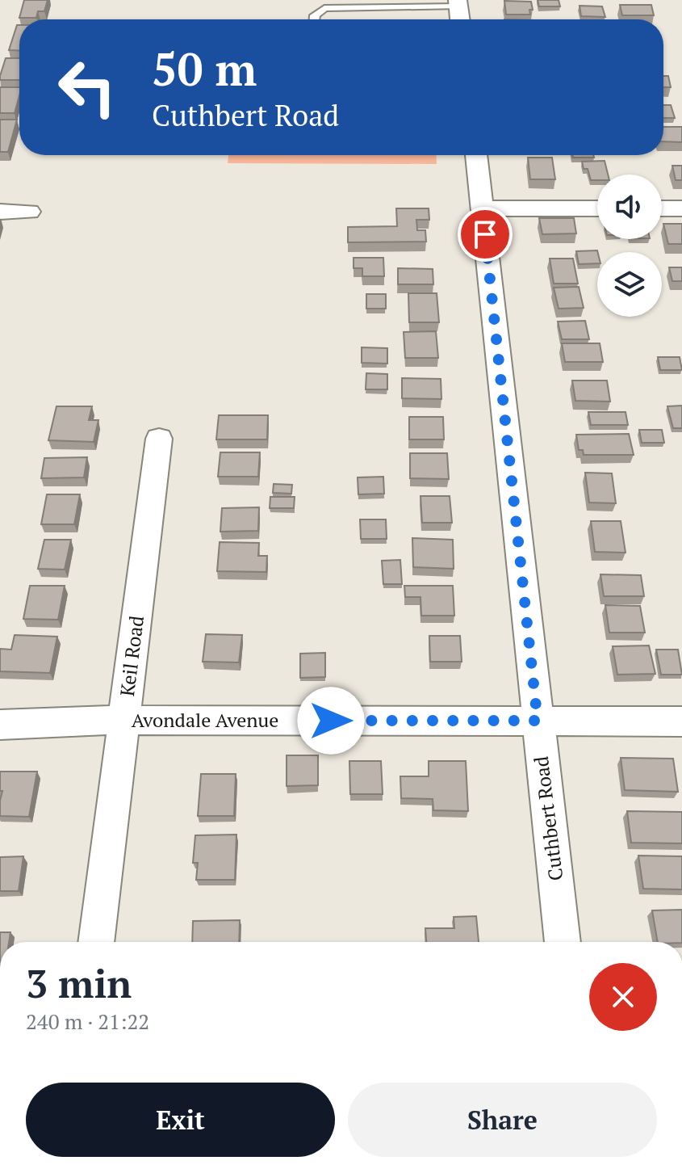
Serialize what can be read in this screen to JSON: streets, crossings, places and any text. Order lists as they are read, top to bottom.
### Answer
{
  "streets": {
    "street": ["Keil Road", "Avondale Avenue", "Cuthbert Road"]
  },
  "crossings": [
    ["Keil Road", "Avondale Avenue"],
    ["Avondale Avenue", "Cuthbert Road"]
  ],
  "page": {
    "turn": ["50 m", "Cuthbert Road"],
    "heading": ["3 min", "240 m · 21:22"],
    "buttons": ["Exit", "Share"]
  }
}
